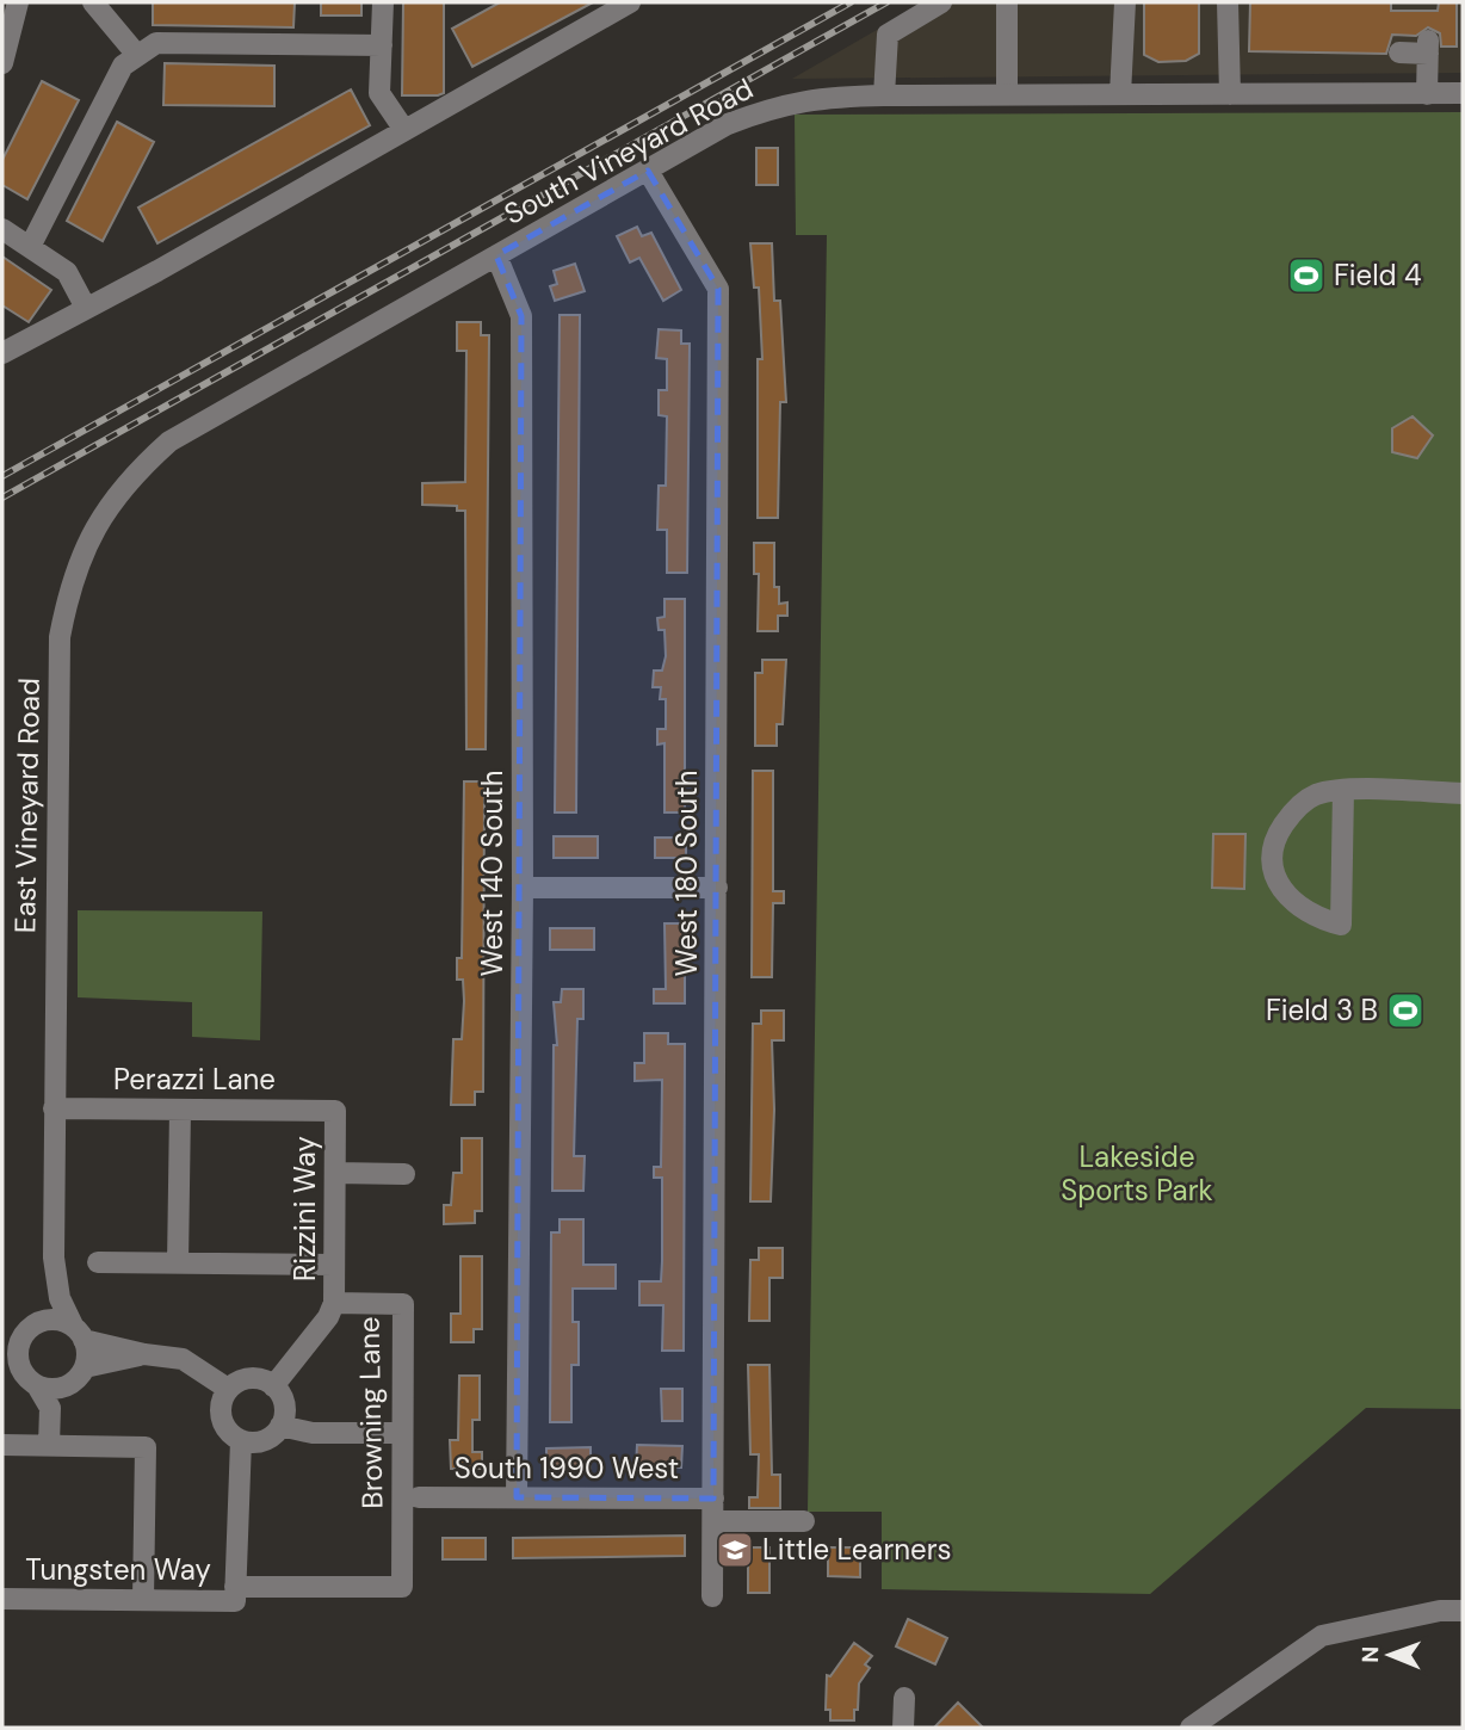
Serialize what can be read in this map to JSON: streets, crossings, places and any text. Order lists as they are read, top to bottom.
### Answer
{
  "streets": {
    "street": [
      "South Vineyard Road",
      "East Vineyard Road",
      "West 140 South",
      "West 180 South",
      "Perazzi Lane",
      "Rizzini Way",
      "Browning Lane",
      "South 1990 West",
      "Tungsten Way"
    ]
  },
  "crossings": [
    ["South Vineyard Road", "East Vineyard Road"],
    ["South Vineyard Road", "West 140 South"],
    ["South Vineyard Road", "West 180 South"],
    ["East Vineyard Road", "Perazzi Lane"],
    ["West 140 South", "South 1990 West"],
    ["West 180 South", "South 1990 West"],
    ["Perazzi Lane", "Rizzini Way"],
    ["Rizzini Way", "Browning Lane"],
    ["Browning Lane", "Tungsten Way"]
  ],
  "parks": ["Lakeside Sports Park"],
  "places": {
    "sports": ["Field 4", "Field 3 B"],
    "school or university": ["Little Learners"]
  },
  "north": "left"
}
